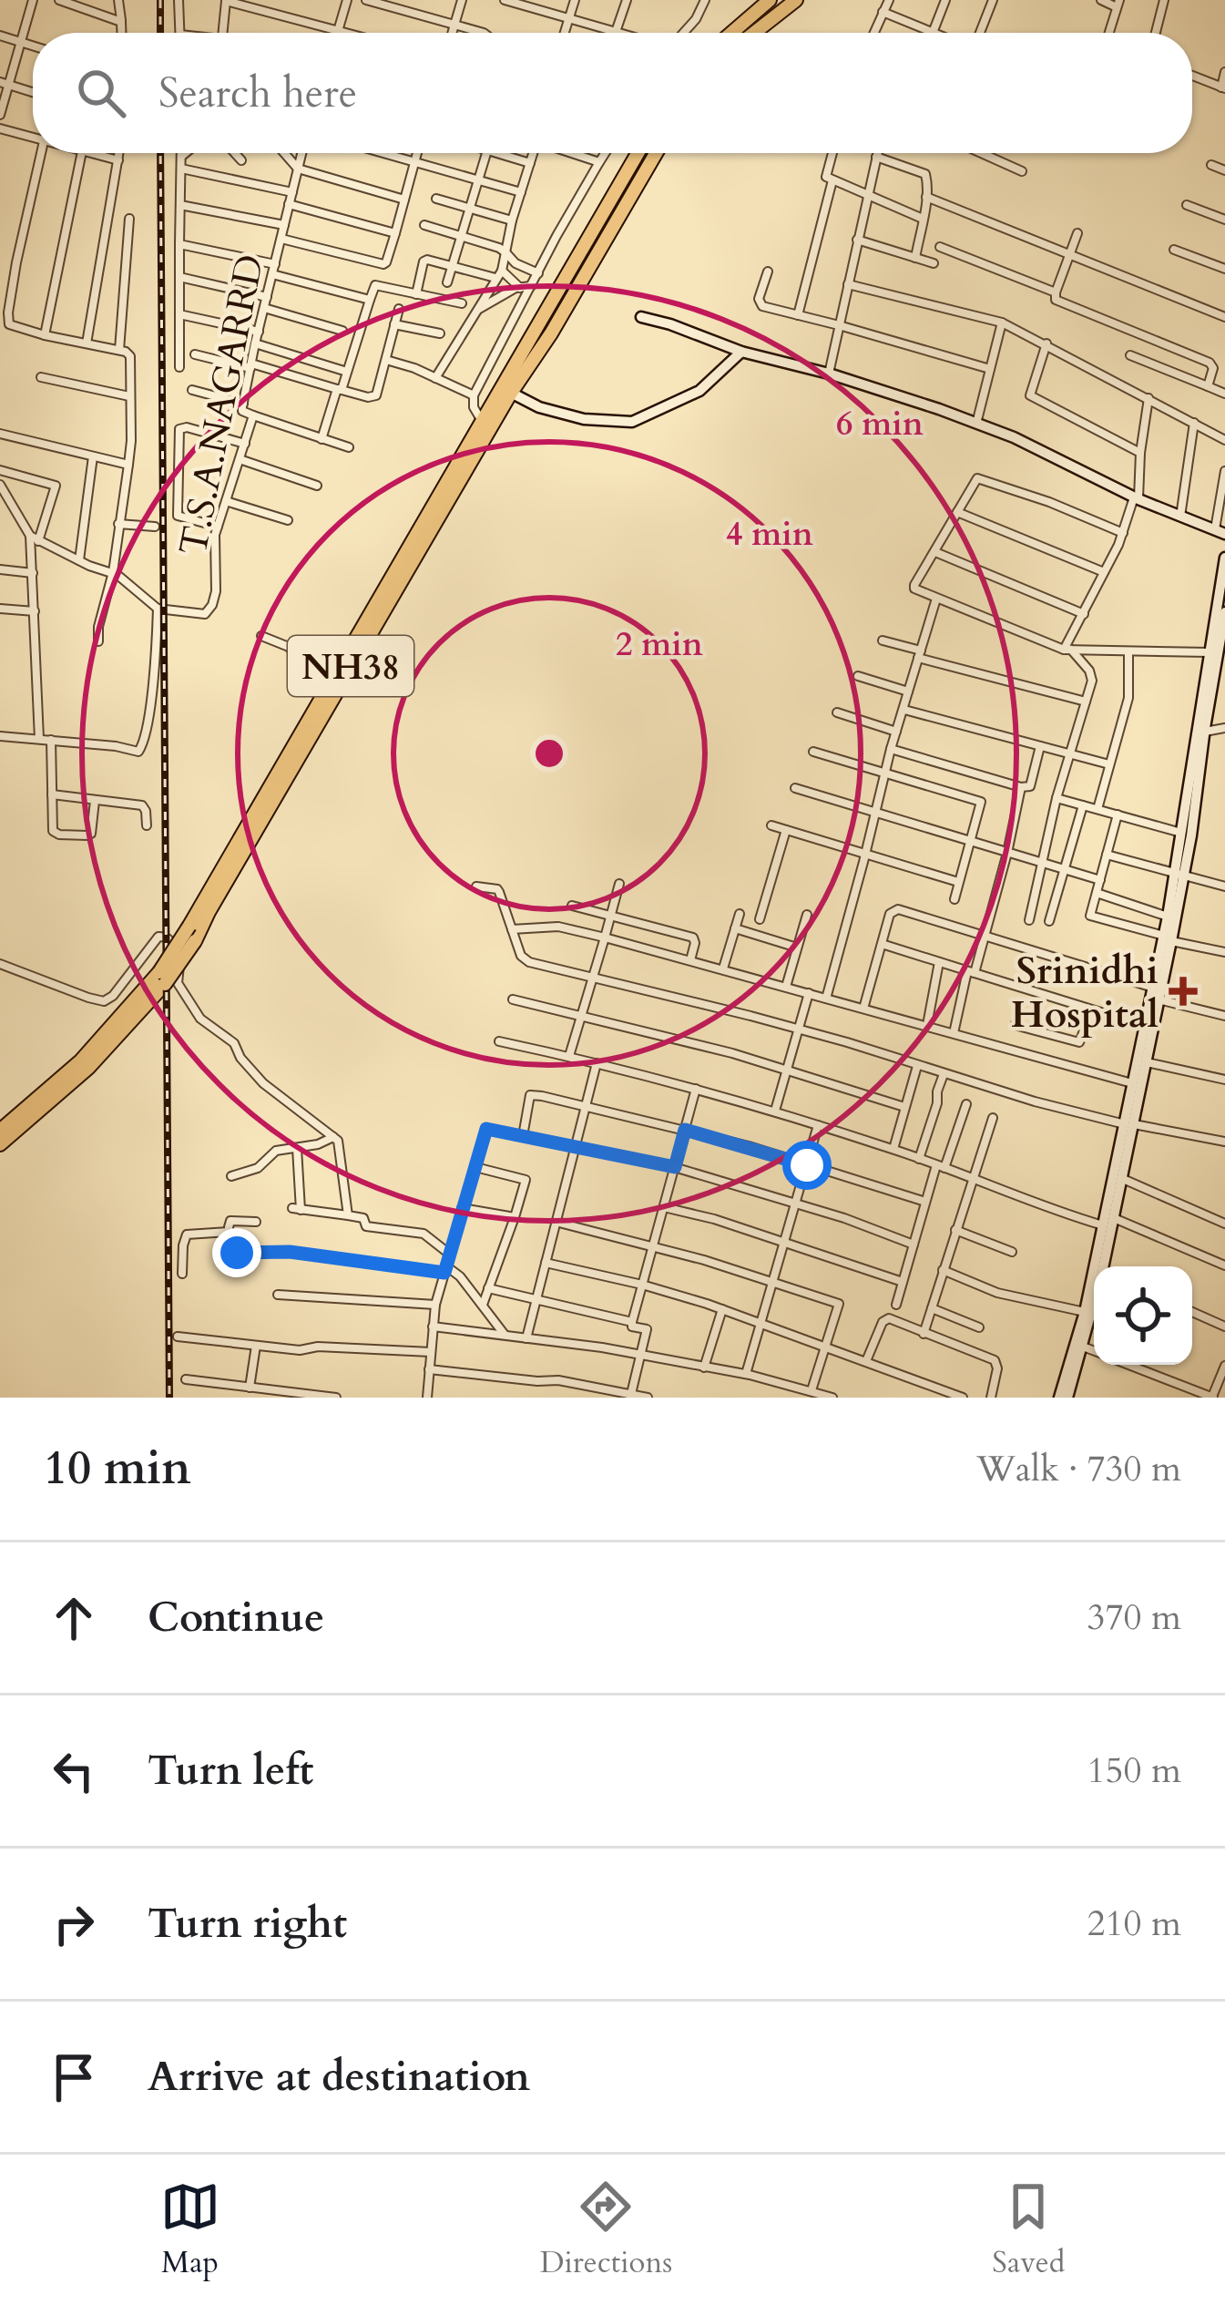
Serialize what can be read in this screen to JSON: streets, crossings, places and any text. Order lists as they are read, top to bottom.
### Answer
{
  "streets": {
    "highway": ["NH38"],
    "street": ["T.S.A.NAGARRD"]
  },
  "places": {
    "health": ["Srinidhi Hospital"]
  },
  "page": {
    "search": "Search here",
    "heading": ["10 min", "Walk · 730 m"],
    "list": [
      ["Continue", "370 m"],
      ["Turn left", "150 m"],
      ["Turn right", "210 m"],
      "Arrive at destination"
    ],
    "nav": ["Map", "Directions", "Saved"]
  },
  "rings": ["6 min", "4 min", "2 min"]
}
